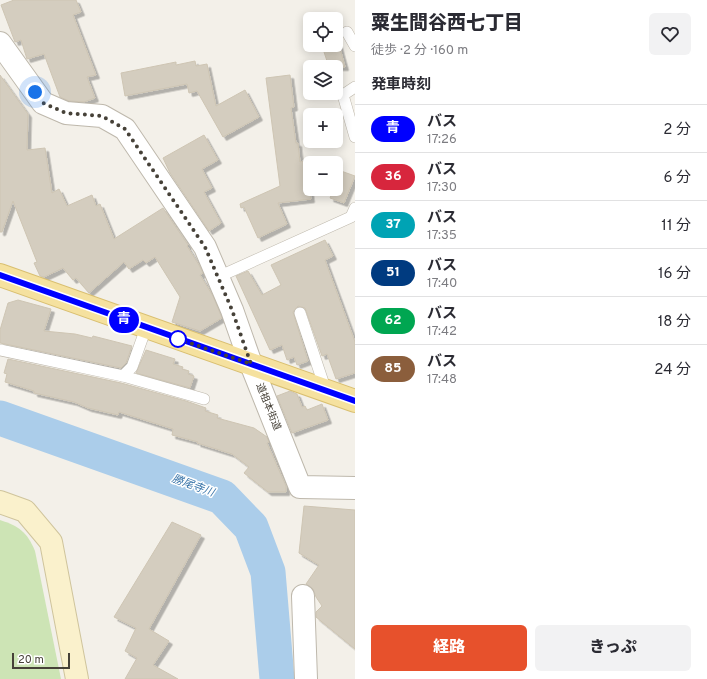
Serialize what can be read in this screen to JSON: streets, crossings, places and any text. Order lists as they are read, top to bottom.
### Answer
{
  "streets": {
    "street": ["道祖本街道"]
  },
  "water": ["勝尾寺川"],
  "lines": ["bus line 青"],
  "scale_bar": "20 m",
  "page": {
    "on_map": "青",
    "heading": [
      ["粟生間谷西七丁目", "徒歩 · 2 分 · 160 m"],
      "発車時刻"
    ],
    "map_buttons": ["+", "−"],
    "list": [
      {
        "mark": "青",
        "name": "バス",
        "note": "17:26",
        "value": "2 分"
      },
      {
        "mark": "36",
        "name": "バス",
        "note": "17:30",
        "value": "6 分"
      },
      {
        "mark": "37",
        "name": "バス",
        "note": "17:35",
        "value": "11 分"
      },
      {
        "mark": "51",
        "name": "バス",
        "note": "17:40",
        "value": "16 分"
      },
      {
        "mark": "62",
        "name": "バス",
        "note": "17:42",
        "value": "18 分"
      },
      {
        "mark": "85",
        "name": "バス",
        "note": "17:48",
        "value": "24 分"
      }
    ],
    "buttons": ["経路", "きっぷ"],
    "scale": "20 m"
  }
}
